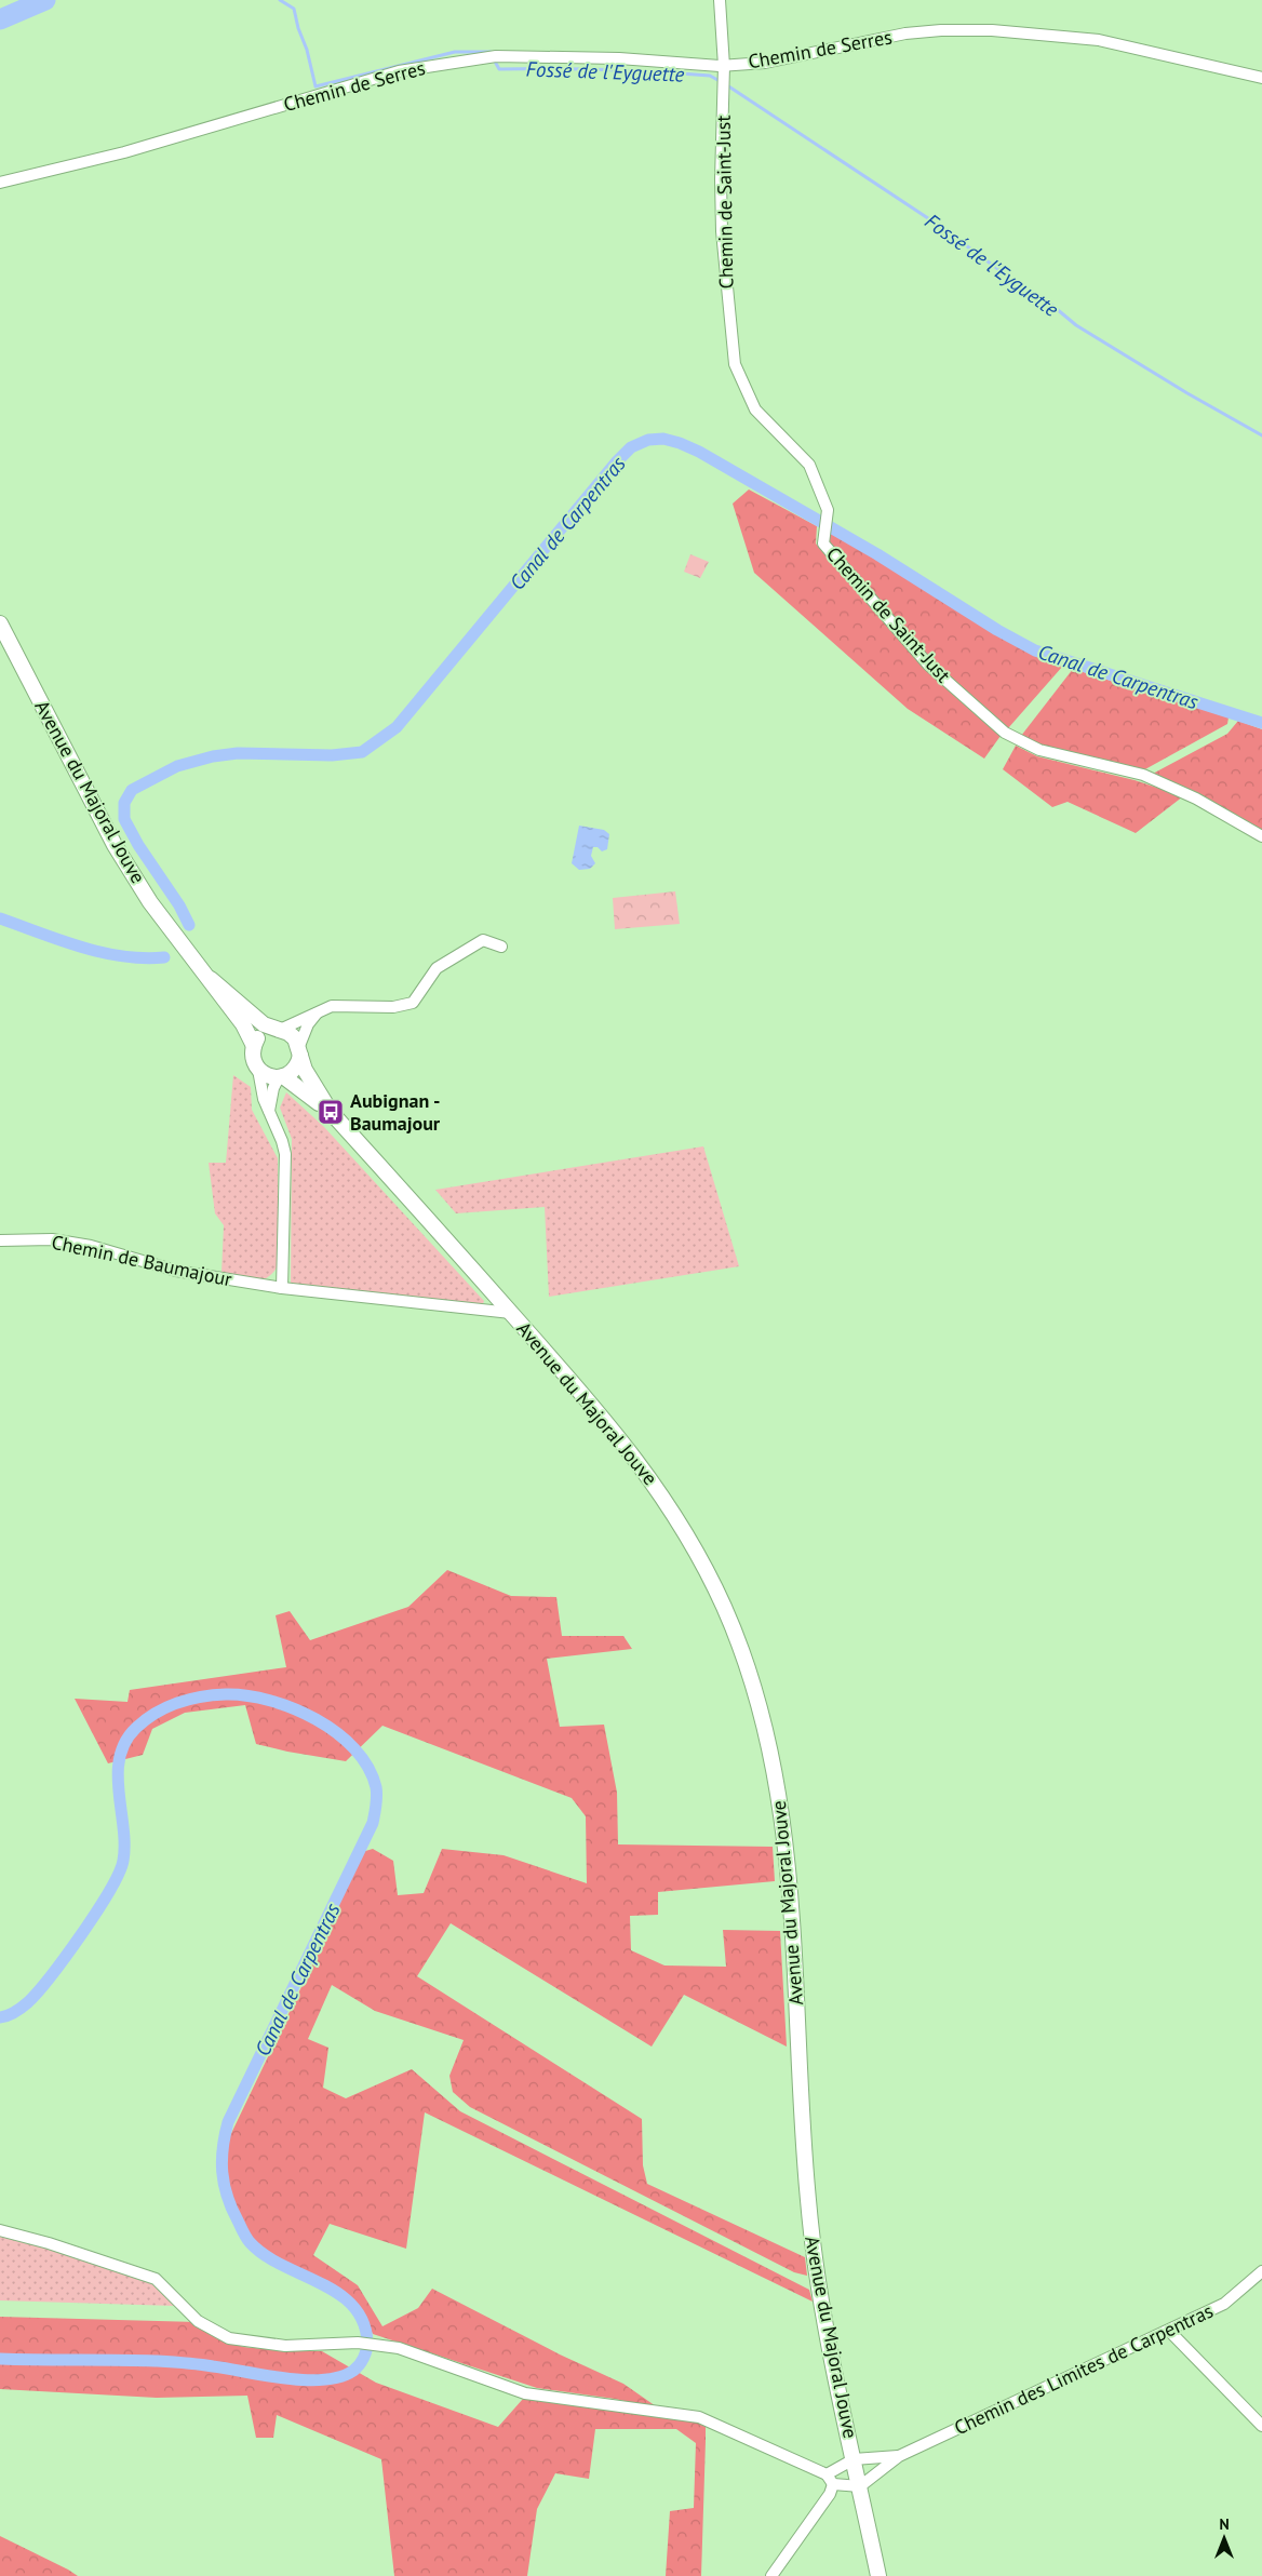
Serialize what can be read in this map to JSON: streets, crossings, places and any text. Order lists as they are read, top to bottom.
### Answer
{
  "streets": {
    "main road": ["Avenue du Majoral Jouve"],
    "street": [
      "Chemin de Serres",
      "Chemin de Saint-Just",
      "Chemin de Baumajour",
      "Chemin des Limites de Carpentras"
    ]
  },
  "crossings": [
    ["Chemin de Serres", "Chemin de Saint-Just"],
    ["Avenue du Majoral Jouve", "Chemin de Baumajour"],
    ["Avenue du Majoral Jouve", "Chemin des Limites de Carpentras"]
  ],
  "water": ["Fossé de l'Eyguette", "Canal de Carpentras"],
  "places": {
    "bus stop": ["Aubignan - Baumajour"]
  },
  "north": "top"
}
